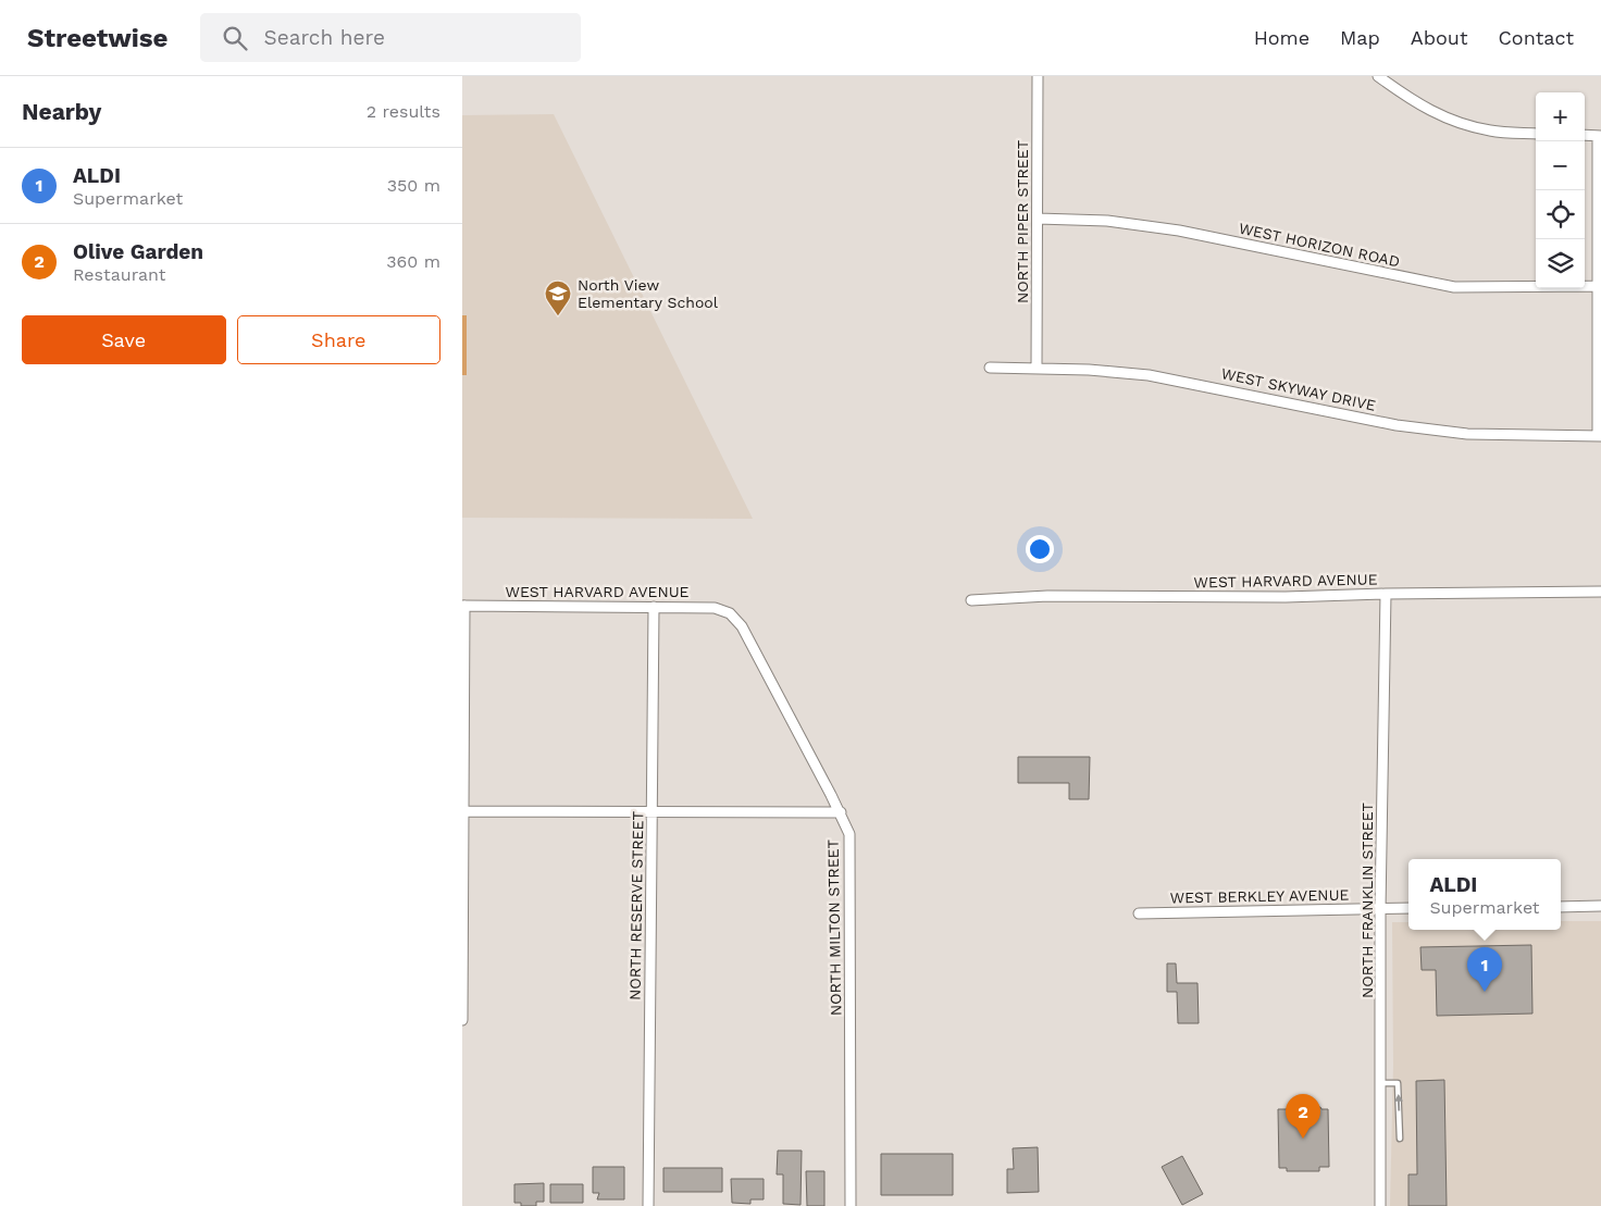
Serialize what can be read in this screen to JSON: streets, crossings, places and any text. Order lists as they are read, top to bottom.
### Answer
{
  "streets": {
    "street": [
      "NORTH PIPER STREET",
      "WEST HORIZON ROAD",
      "WEST SKYWAY DRIVE",
      "WEST HARVARD AVENUE",
      "WEST BERKLEY AVENUE",
      "NORTH FRANKLIN STREET",
      "NORTH RESERVE STREET",
      "NORTH MILTON STREET"
    ]
  },
  "crossings": [
    ["NORTH PIPER STREET", "WEST HORIZON ROAD"],
    ["NORTH PIPER STREET", "WEST SKYWAY DRIVE"],
    ["WEST HARVARD AVENUE", "NORTH FRANKLIN STREET"],
    ["WEST HARVARD AVENUE", "NORTH RESERVE STREET"],
    ["WEST HARVARD AVENUE", "NORTH MILTON STREET"],
    ["WEST BERKLEY AVENUE", "NORTH FRANKLIN STREET"]
  ],
  "places": {
    "school or university": ["North View Elementary School"]
  },
  "page": {
    "header": "Streetwise",
    "search": "Search here",
    "nav": [
      "Home",
      "Map",
      "About",
      "Contact"
    ],
    "heading": ["Nearby", "2 results"],
    "map_buttons": ["+", "−"],
    "list": [
      {
        "mark": "1",
        "name": "ALDI",
        "note": "Supermarket",
        "value": "350 m"
      },
      {
        "mark": "2",
        "name": "Olive Garden",
        "note": "Restaurant",
        "value": "360 m"
      }
    ],
    "buttons": ["Save", "Share"],
    "popup": ["ALDI", "Supermarket"],
    "pins": ["1", "2"]
  }
}
